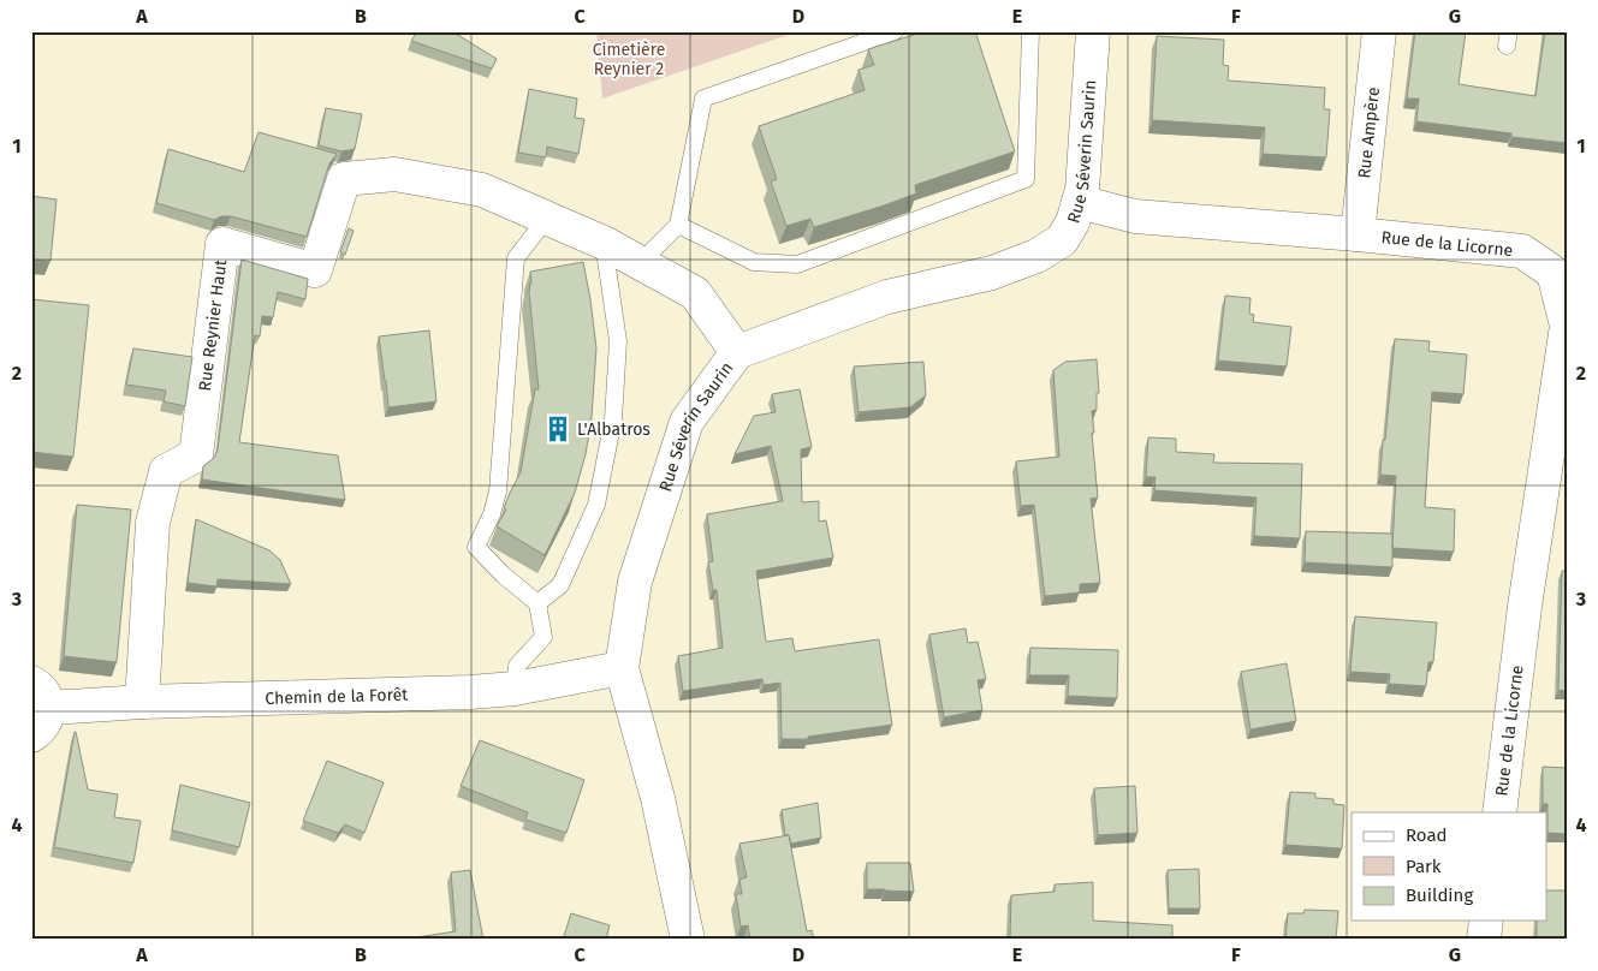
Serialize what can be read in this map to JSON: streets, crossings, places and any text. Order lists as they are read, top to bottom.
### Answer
{
  "streets": {
    "street": [
      "Rue Ampère",
      "Rue Séverin Saurin",
      "Rue de la Licorne",
      "Rue Reynier Haut",
      "Chemin de la Forêt"
    ]
  },
  "crossings": [
    ["Rue Ampère", "Rue de la Licorne"],
    ["Rue Séverin Saurin", "Rue de la Licorne"],
    ["Rue Séverin Saurin", "Rue Reynier Haut"],
    ["Rue Séverin Saurin", "Chemin de la Forêt"],
    ["Rue Reynier Haut", "Chemin de la Forêt"]
  ],
  "parks": ["Cimetière Reynier 2"],
  "places": {
    "building": ["L'Albatros"]
  },
  "legend": ["Road", "Park", "Building"],
  "grid": {
    "columns": [
      "A",
      "B",
      "C",
      "D",
      "E",
      "F",
      "G"
    ],
    "rows": [
      "1",
      "2",
      "3",
      "4"
    ]
  }
}
